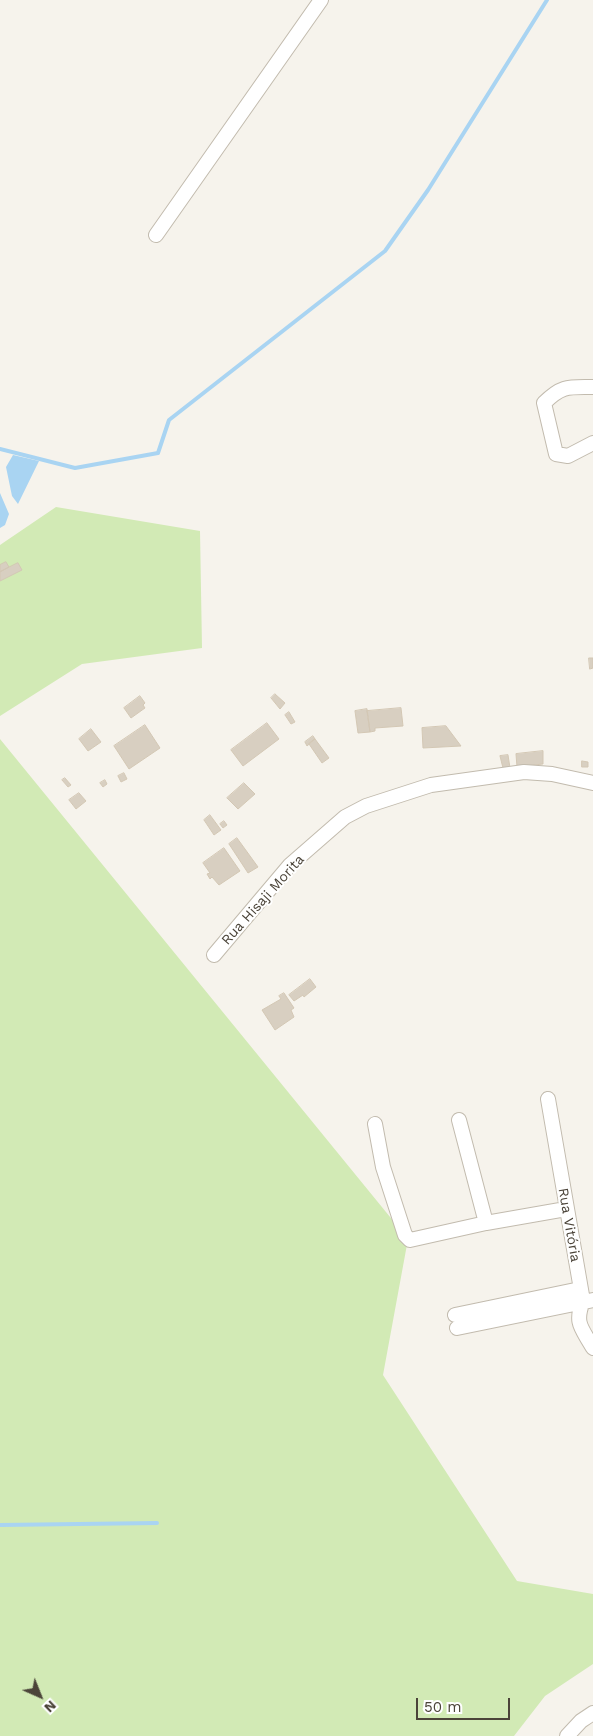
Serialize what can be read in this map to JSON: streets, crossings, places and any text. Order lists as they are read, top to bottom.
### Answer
{
  "streets": {
    "street": ["Rua Hisaji Morita", "Rua Vitória"]
  },
  "scale_bar": "50 m",
  "north": "bottom right"
}
